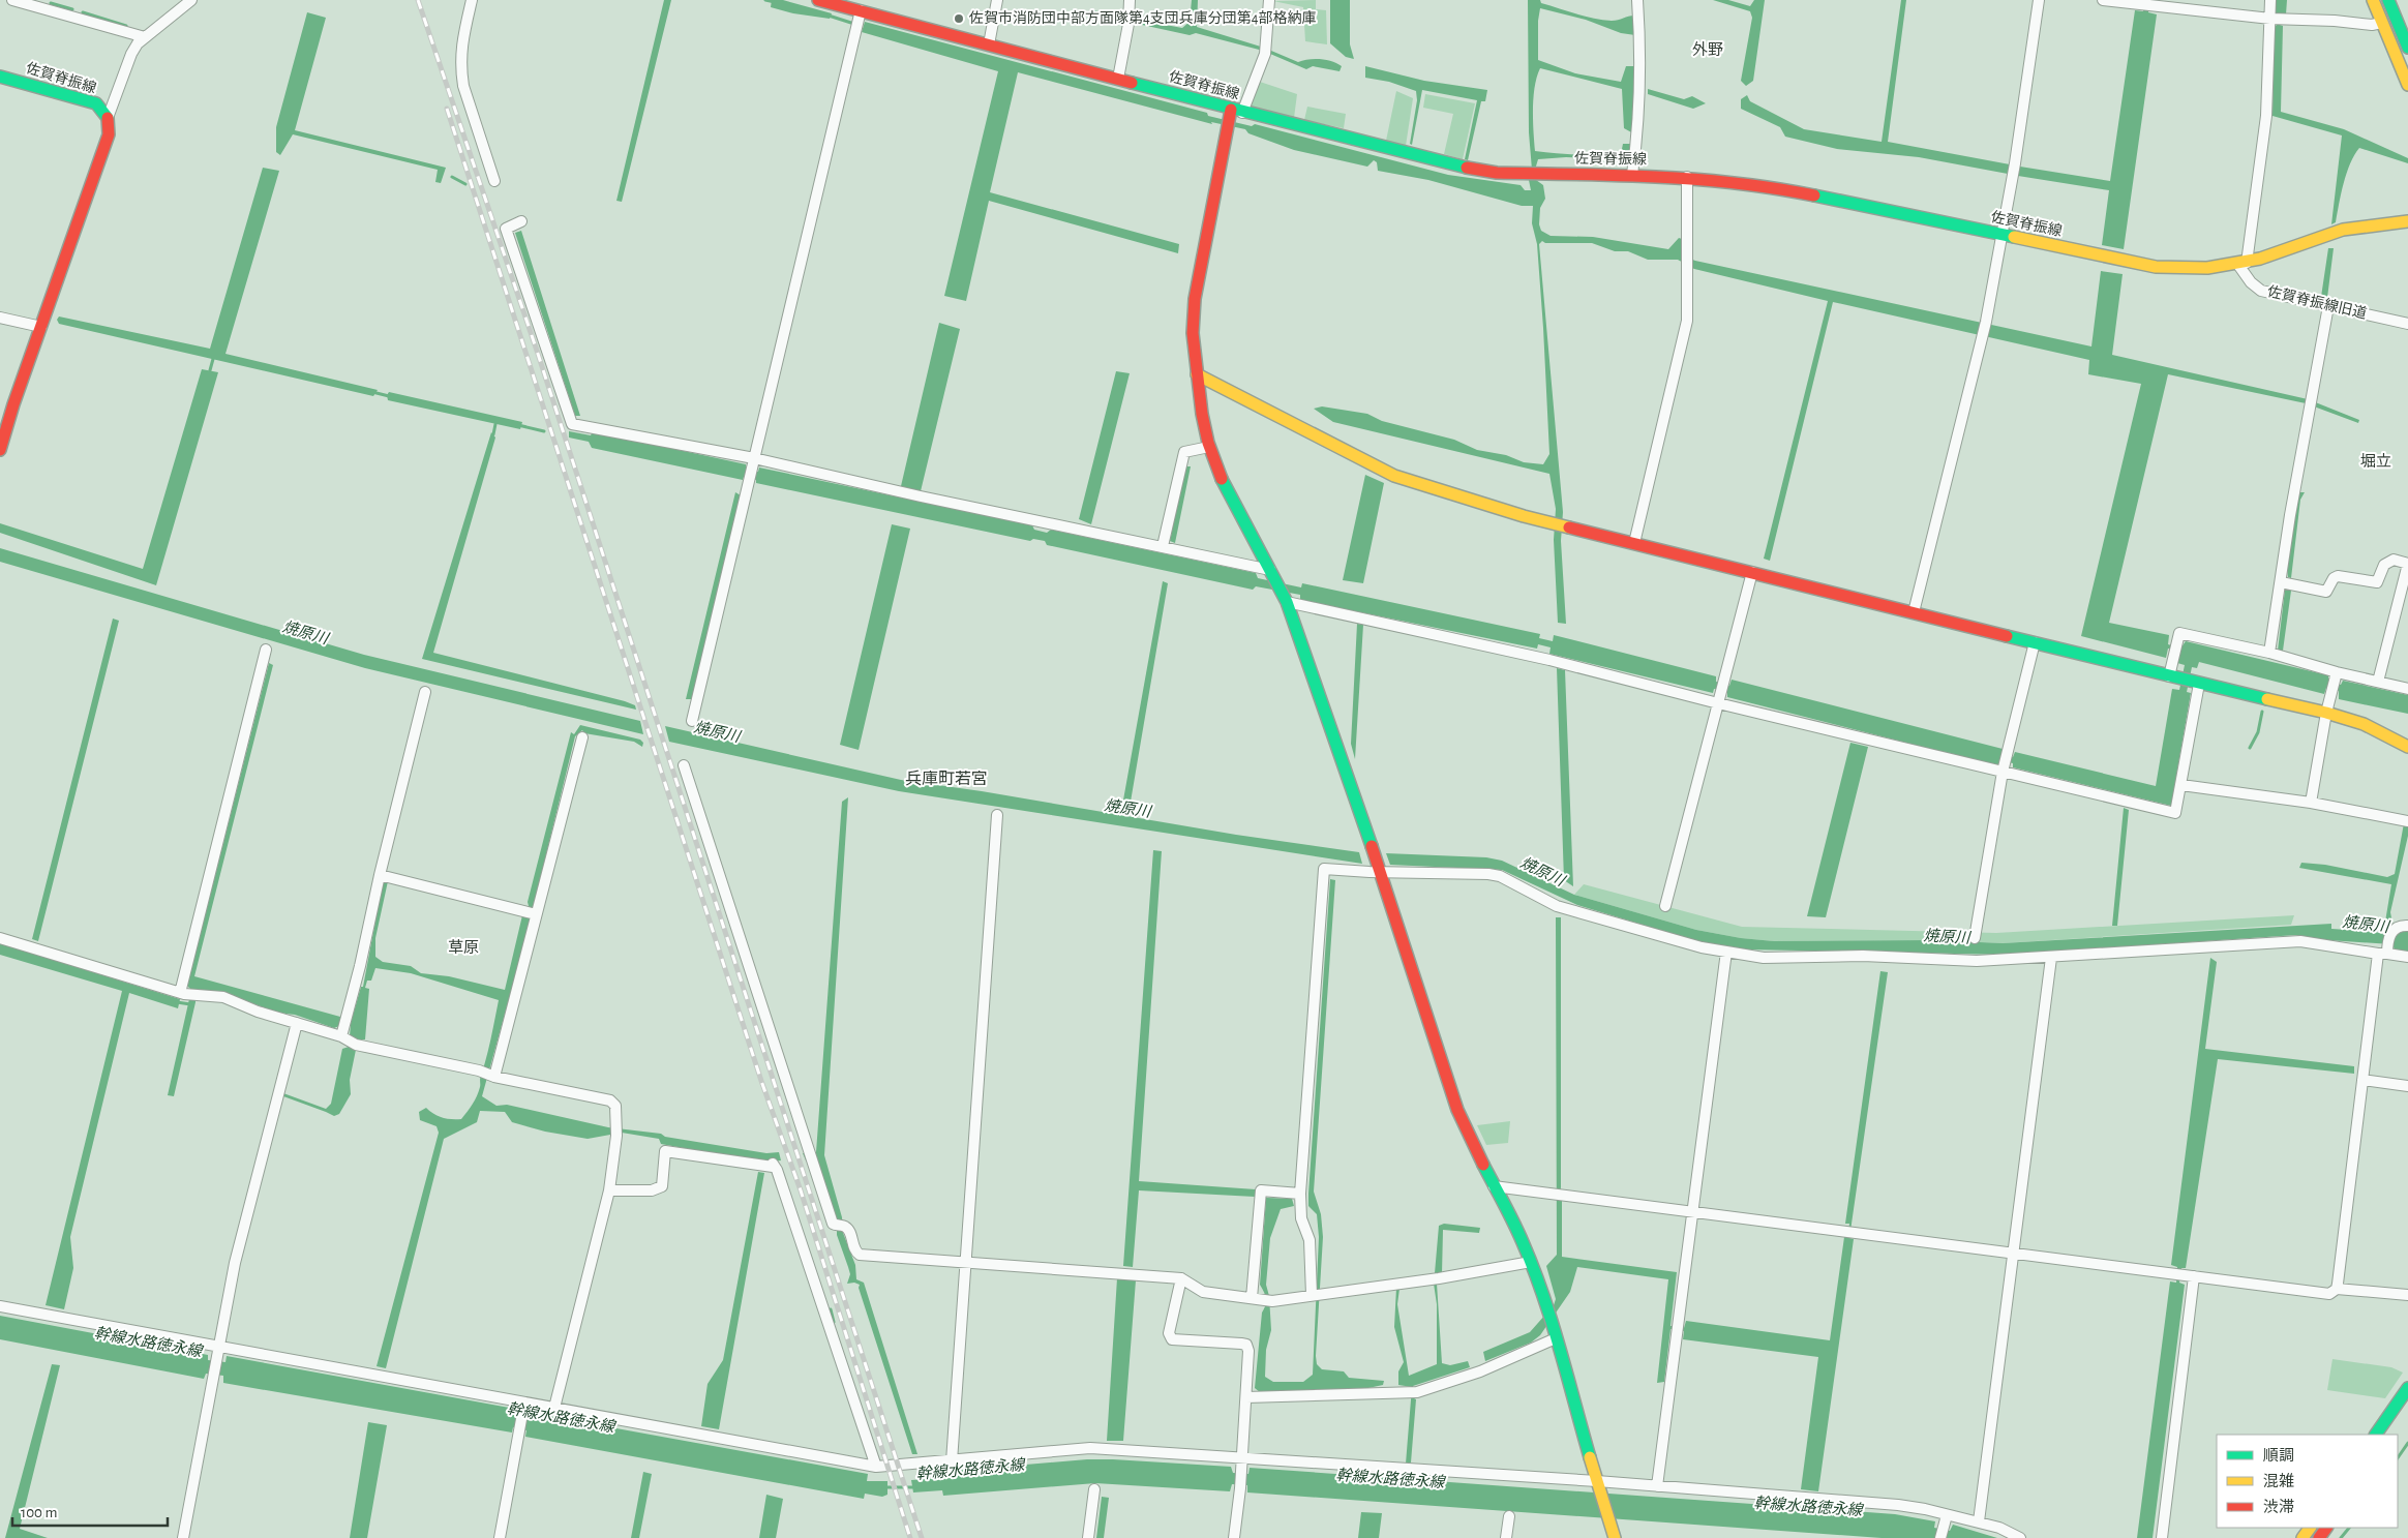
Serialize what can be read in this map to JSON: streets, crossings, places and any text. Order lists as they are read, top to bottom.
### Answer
{
  "streets": {
    "main road": ["佐賀脊振線"],
    "street": ["佐賀脊振線旧道"]
  },
  "crossings": [
    ["佐賀脊振線", "佐賀脊振線旧道"]
  ],
  "districts": [
    "外野",
    "堀立",
    "兵庫町若宮",
    "草原"
  ],
  "water": ["焼原川", "幹線水路徳永線"],
  "places": ["佐賀市消防団中部方面隊第4支団兵庫分団第4部格納庫"],
  "legend": ["順調", "混雑", "渋滞"],
  "scale_bar": "100 m"
}
